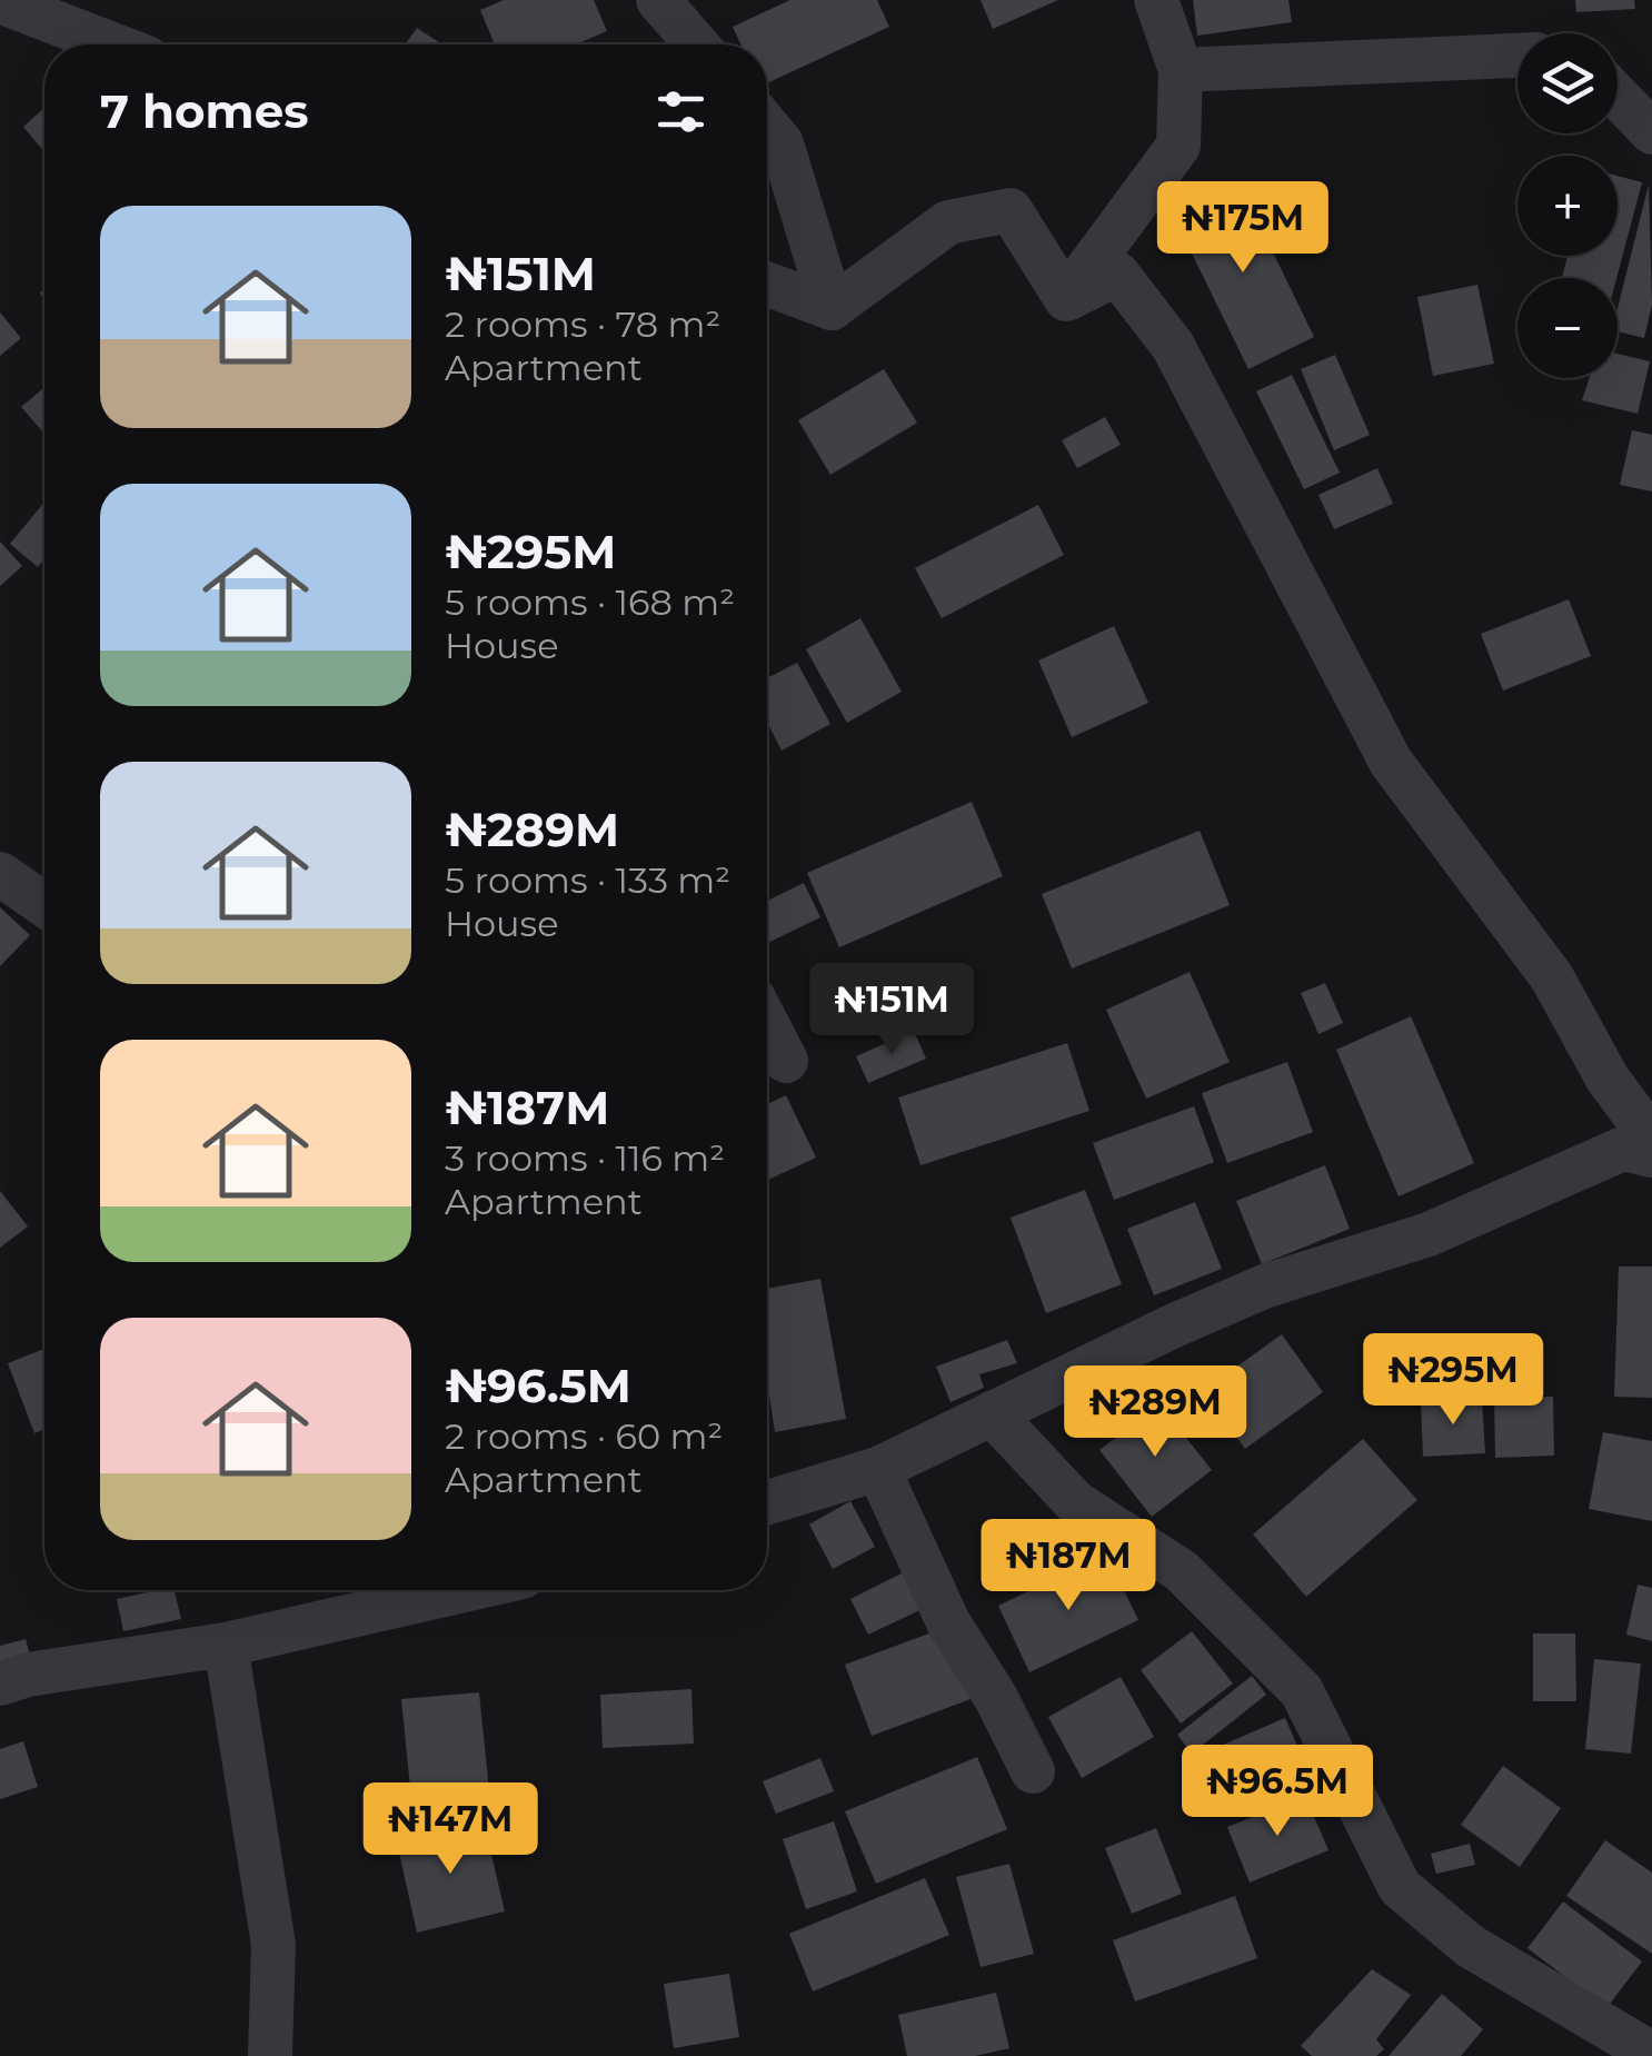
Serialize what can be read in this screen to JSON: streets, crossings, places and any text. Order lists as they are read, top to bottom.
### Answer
{
  "page": {
    "map_buttons": ["+", "−"],
    "heading": "7 homes",
    "list": [
      {
        "name": "₦151M",
        "note": "2 rooms · 78 m² · Apartment"
      },
      {
        "name": "₦295M",
        "note": "5 rooms · 168 m² · House"
      },
      {
        "name": "₦289M",
        "note": "5 rooms · 133 m² · House"
      },
      {
        "name": "₦187M",
        "note": "3 rooms · 116 m² · Apartment"
      },
      {
        "name": "₦96.5M",
        "note": "2 rooms · 60 m² · Apartment"
      }
    ],
    "price": [
      "₦175M",
      "₦151M",
      "₦295M",
      "₦289M",
      "₦187M",
      "₦96.5M",
      "₦147M"
    ]
  }
}
